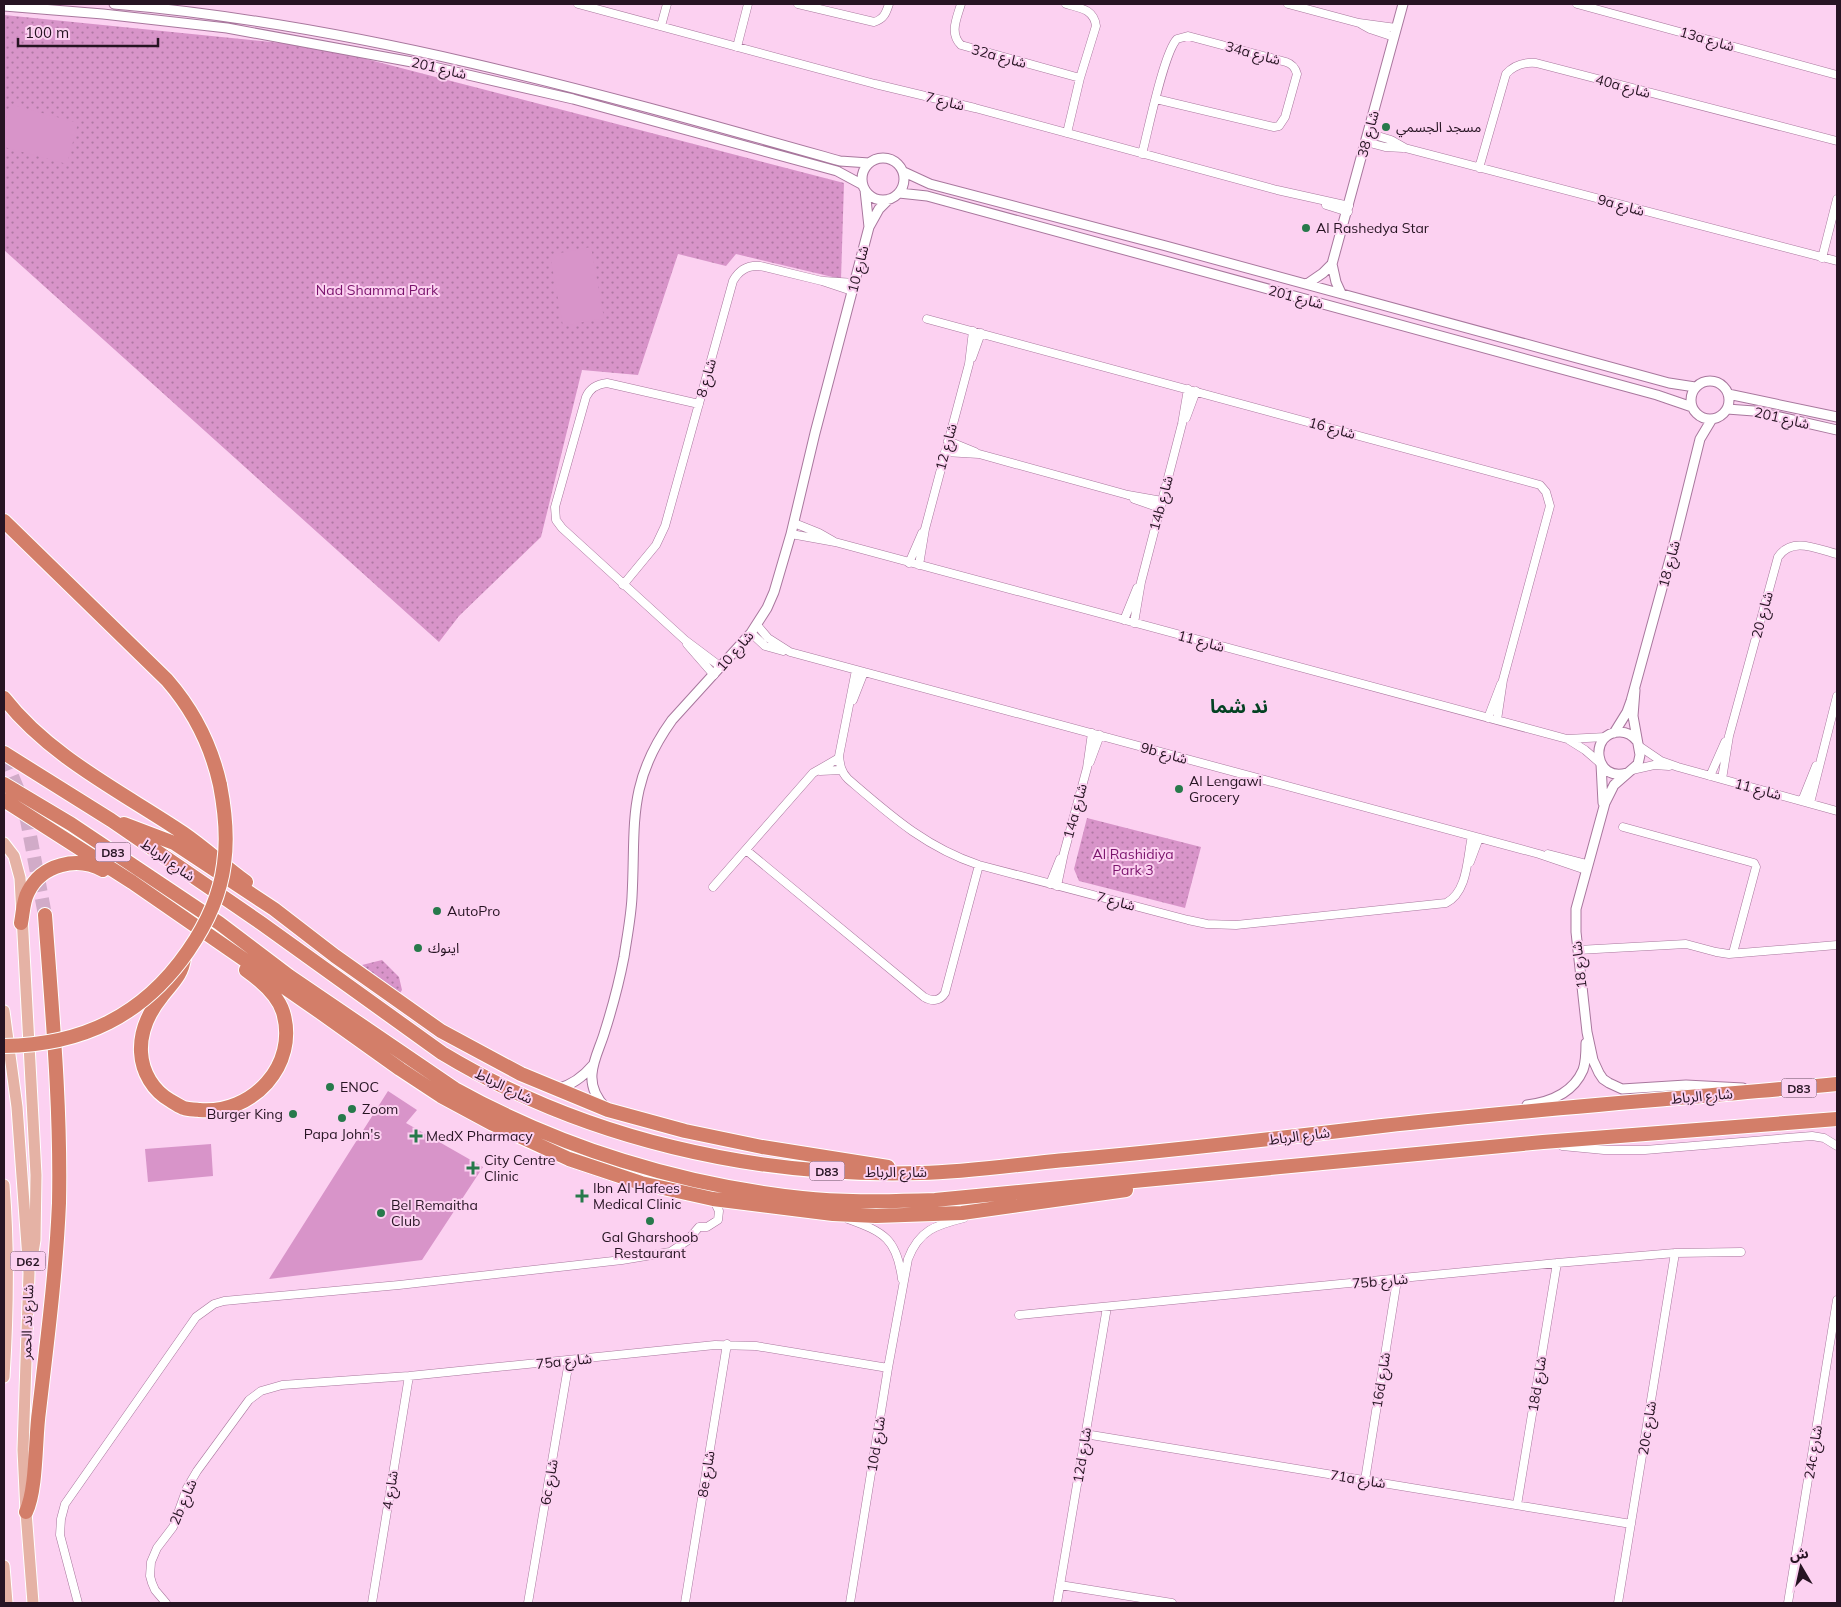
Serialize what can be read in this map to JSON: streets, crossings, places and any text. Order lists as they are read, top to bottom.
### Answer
{
  "streets": {
    "highway": ["D83", "شارع الرباط"],
    "main road": ["D62", "شارع ند الحمر"],
    "street": [
      "13a شارع",
      "34a شارع",
      "32a شارع",
      "شارع 201",
      "40a شارع",
      "شارع 7",
      "شارع 38",
      "9a شارع",
      "شارع 10",
      "شارع 8",
      "شارع 16",
      "شارع 12",
      "14b شارع",
      "شارع 18",
      "شارع 20",
      "شارع 11",
      "9b شارع",
      "14a شارع",
      "75b شارع",
      "75a شارع",
      "16d شارع",
      "18d شارع",
      "20c شارع",
      "10d شارع",
      "24c شارع",
      "12d شارع",
      "8e شارع",
      "71a شارع",
      "6c شارع",
      "شارع 4",
      "2b شارع"
    ]
  },
  "crossings": [
    ["34a شارع", "شارع 7"],
    ["شارع 201", "شارع 10"],
    ["شارع 201", "شارع 18"],
    ["40a شارع", "9a شارع"],
    ["شارع 7", "شارع 38"],
    ["شارع 7", "9b شارع"],
    ["شارع 7", "14a شارع"],
    ["شارع 38", "9a شارع"],
    ["شارع 10", "شارع 8"],
    ["شارع 10", "شارع 11"],
    ["شارع 10", "9b شارع"],
    ["شارع 16", "شارع 12"],
    ["شارع 16", "14b شارع"],
    ["شارع 16", "شارع 11"],
    ["شارع 12", "شارع 11"],
    ["14b شارع", "شارع 11"],
    ["شارع 18", "شارع 11"],
    ["شارع 18", "9b شارع"],
    ["شارع 18", "شارع الرباط"],
    ["شارع 20", "شارع 11"],
    ["9b شارع", "14a شارع"],
    ["75b شارع", "16d شارع"],
    ["75b شارع", "18d شارع"],
    ["75b شارع", "20c شارع"],
    ["75b شارع", "12d شارع"],
    ["75a شارع", "10d شارع"],
    ["75a شارع", "8e شارع"],
    ["75a شارع", "6c شارع"],
    ["75a شارع", "شارع 4"],
    ["75a شارع", "2b شارع"],
    ["16d شارع", "71a شارع"],
    ["18d شارع", "71a شارع"],
    ["20c شارع", "71a شارع"],
    ["12d شارع", "71a شارع"]
  ],
  "districts": ["ند شما"],
  "parks": ["Nad Shamma Park", "Al Rashidiya Park 3"],
  "places": {
    "other": [
      "مسجد الجسمي",
      "Al Rashedya Star",
      "Al Lengawi Grocery",
      "AutoPro",
      "اينوك",
      "ENOC",
      "Zoom",
      "Burger King",
      "Papa John's",
      "Bel Remaitha Club",
      "Gal Gharshoob Restaurant"
    ],
    "health": ["MedX Pharmacy", "City Centre Clinic", "Ibn Al Hafees Medical Clinic"]
  },
  "scale_bar": "100 m",
  "north": "top"
}
